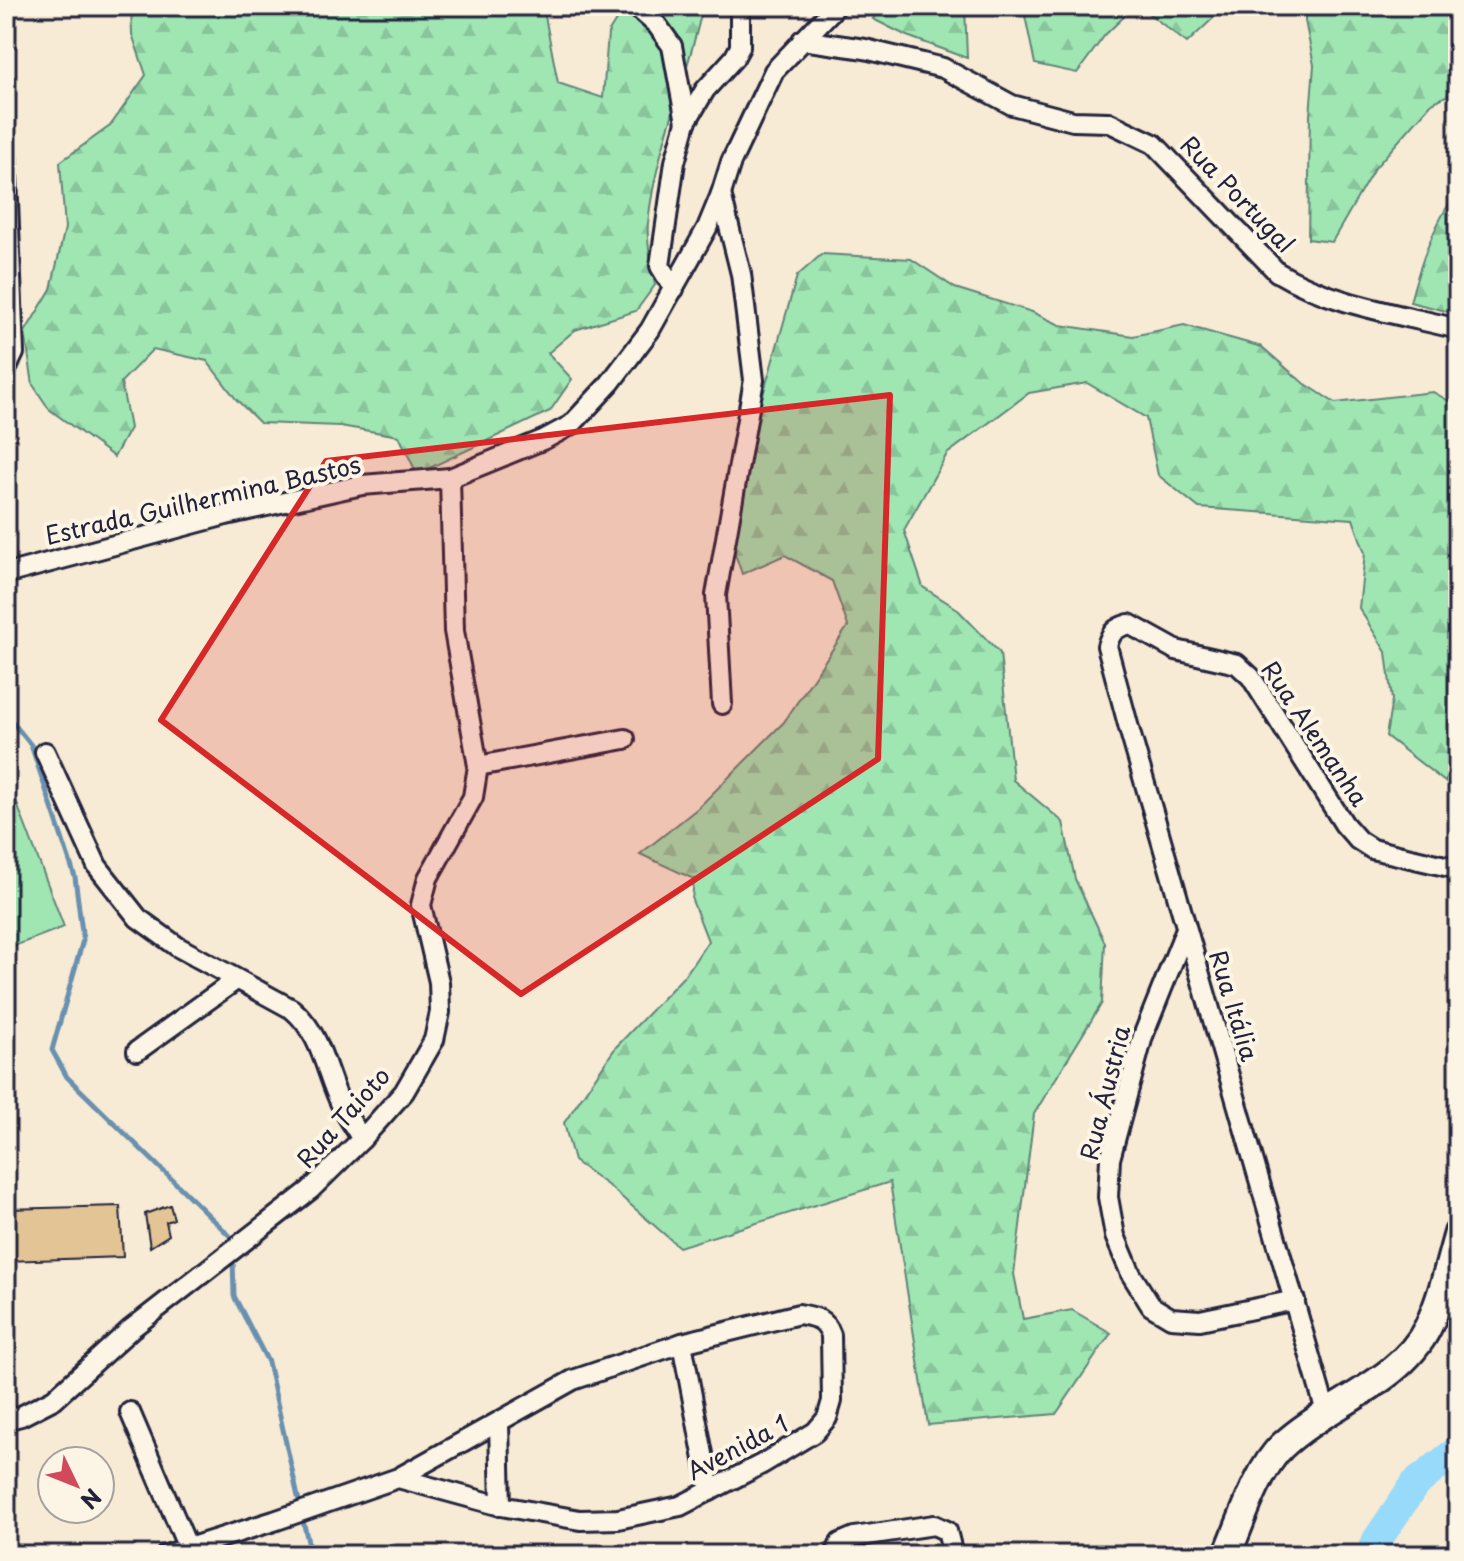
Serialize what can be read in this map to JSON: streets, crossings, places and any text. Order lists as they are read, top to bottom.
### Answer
{
  "streets": {
    "street": [
      "Rua Portugal",
      "Estrada Guilhermina Bastos",
      "Rua Alemanha",
      "Rua Itália",
      "Rua Áustria",
      "Rua Taioto",
      "Avenida 1"
    ]
  },
  "crossings": [
    ["Rua Portugal", "Estrada Guilhermina Bastos"],
    ["Estrada Guilhermina Bastos", "Rua Taioto"],
    ["Rua Alemanha", "Rua Itália"],
    ["Rua Itália", "Rua Áustria"]
  ],
  "north": "bottom right"
}
